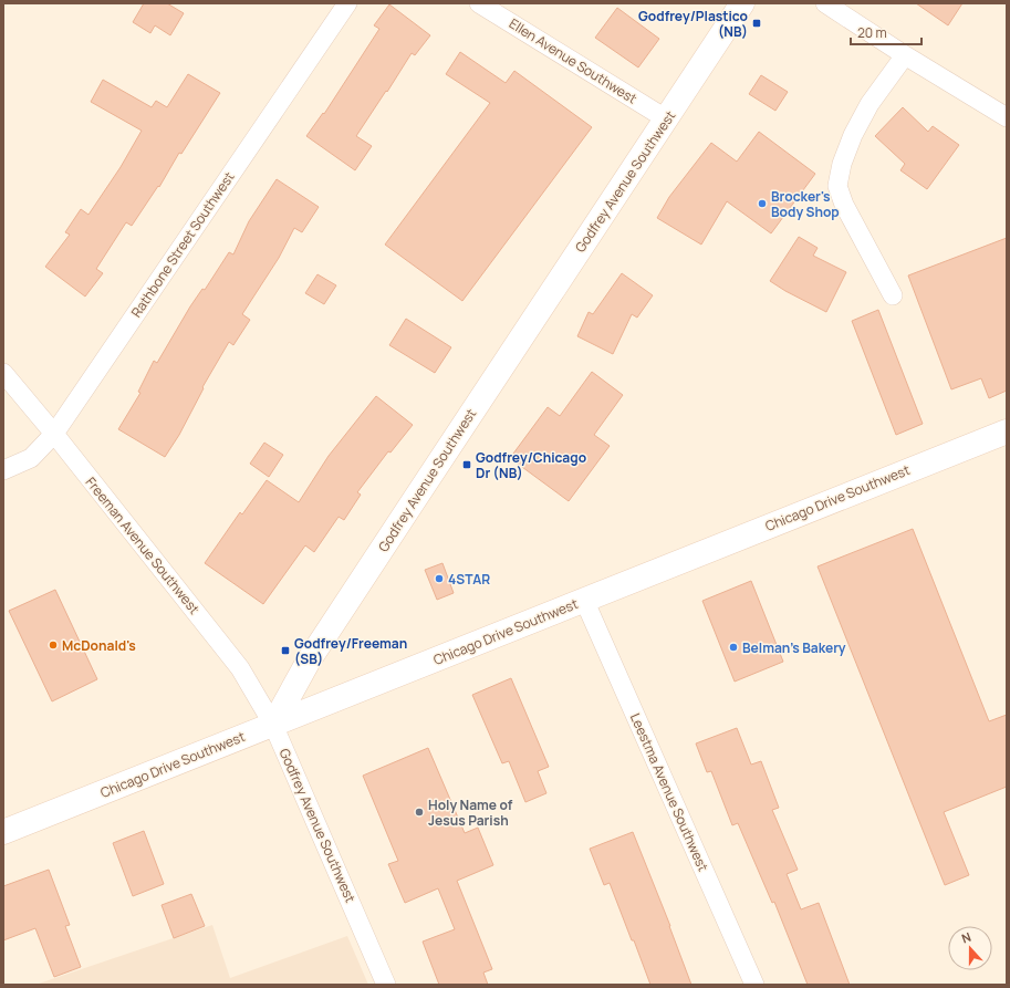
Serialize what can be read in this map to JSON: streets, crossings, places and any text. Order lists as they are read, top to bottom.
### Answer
{
  "streets": {
    "main road": ["Godfrey Avenue Southwest", "Chicago Drive Southwest"],
    "street": [
      "Ellen Avenue Southwest",
      "Rathbone Street Southwest",
      "Freeman Avenue Southwest",
      "Leestma Avenue Southwest"
    ]
  },
  "crossings": [
    ["Ellen Avenue Southwest", "Godfrey Avenue Southwest"],
    ["Godfrey Avenue Southwest", "Chicago Drive Southwest"],
    ["Godfrey Avenue Southwest", "Freeman Avenue Southwest"],
    ["Rathbone Street Southwest", "Freeman Avenue Southwest"],
    ["Chicago Drive Southwest", "Freeman Avenue Southwest"],
    ["Chicago Drive Southwest", "Leestma Avenue Southwest"]
  ],
  "places": {
    "transit": ["Godfrey/Plastico (NB)", "Godfrey/Chicago Dr (NB)", "Godfrey/Freeman (SB)"],
    "other": [
      "Brocker's Body Shop",
      "4STAR",
      "McDonald's",
      "Belman's Bakery",
      "Holy Name of Jesus Parish"
    ]
  },
  "scale_bar": "20 m",
  "north": "top"
}
